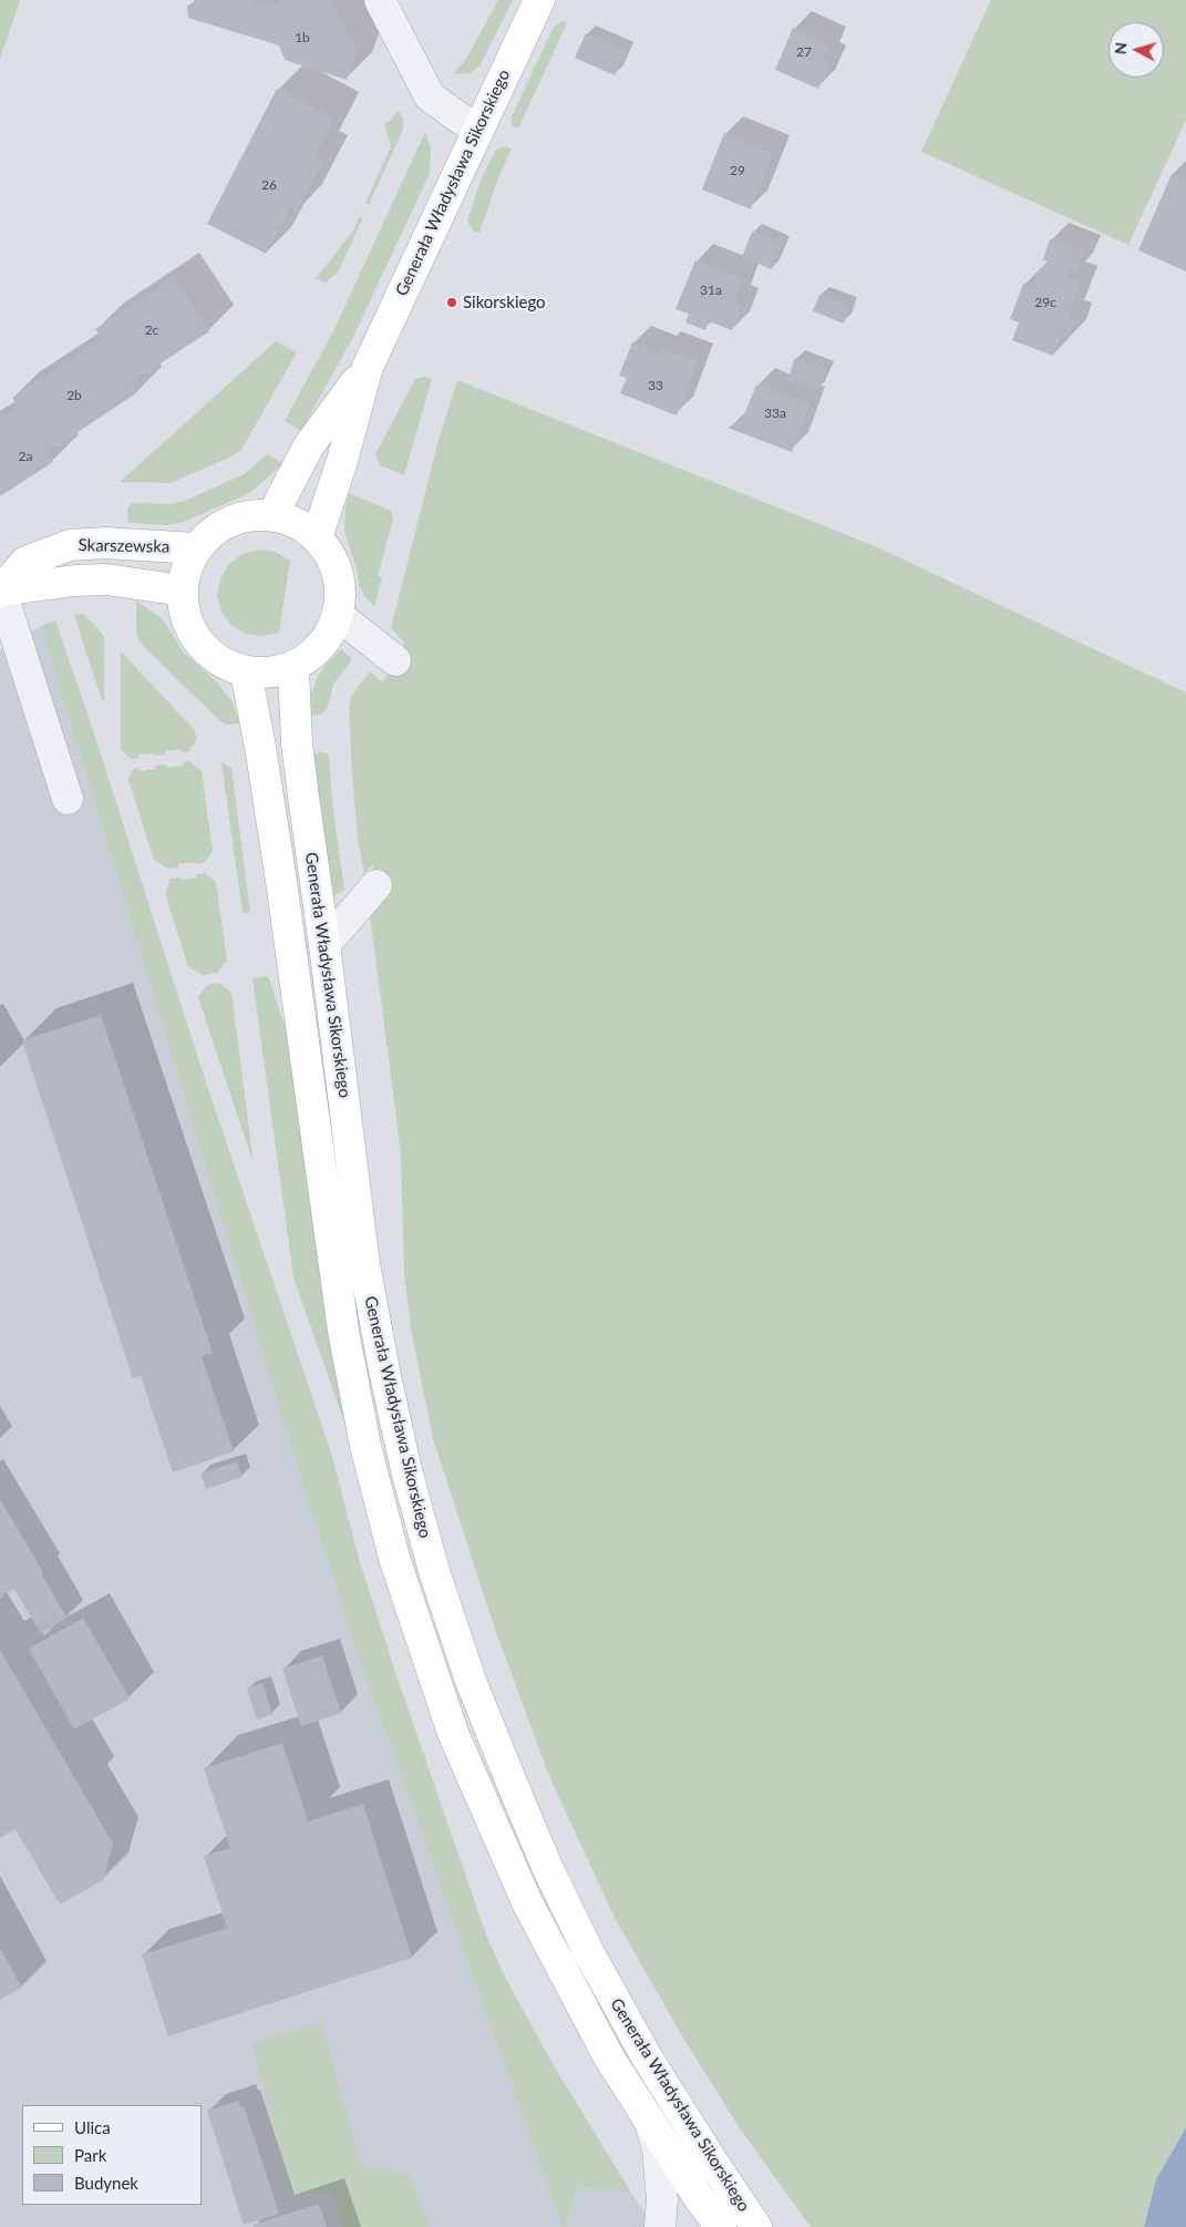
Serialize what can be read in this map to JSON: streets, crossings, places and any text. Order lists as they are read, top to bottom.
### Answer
{
  "streets": {
    "main road": ["Generała Władysława Sikorskiego", "Skarszewska"]
  },
  "crossings": [
    ["Generała Władysława Sikorskiego", "Skarszewska"]
  ],
  "places": ["Sikorskiego"],
  "house_numbers": [
    "1b",
    "27",
    "29",
    "26",
    "31a",
    "29c",
    "2c",
    "33",
    "2b",
    "33a",
    "2a"
  ],
  "legend": ["Ulica", "Park", "Budynek"],
  "north": "left"
}
